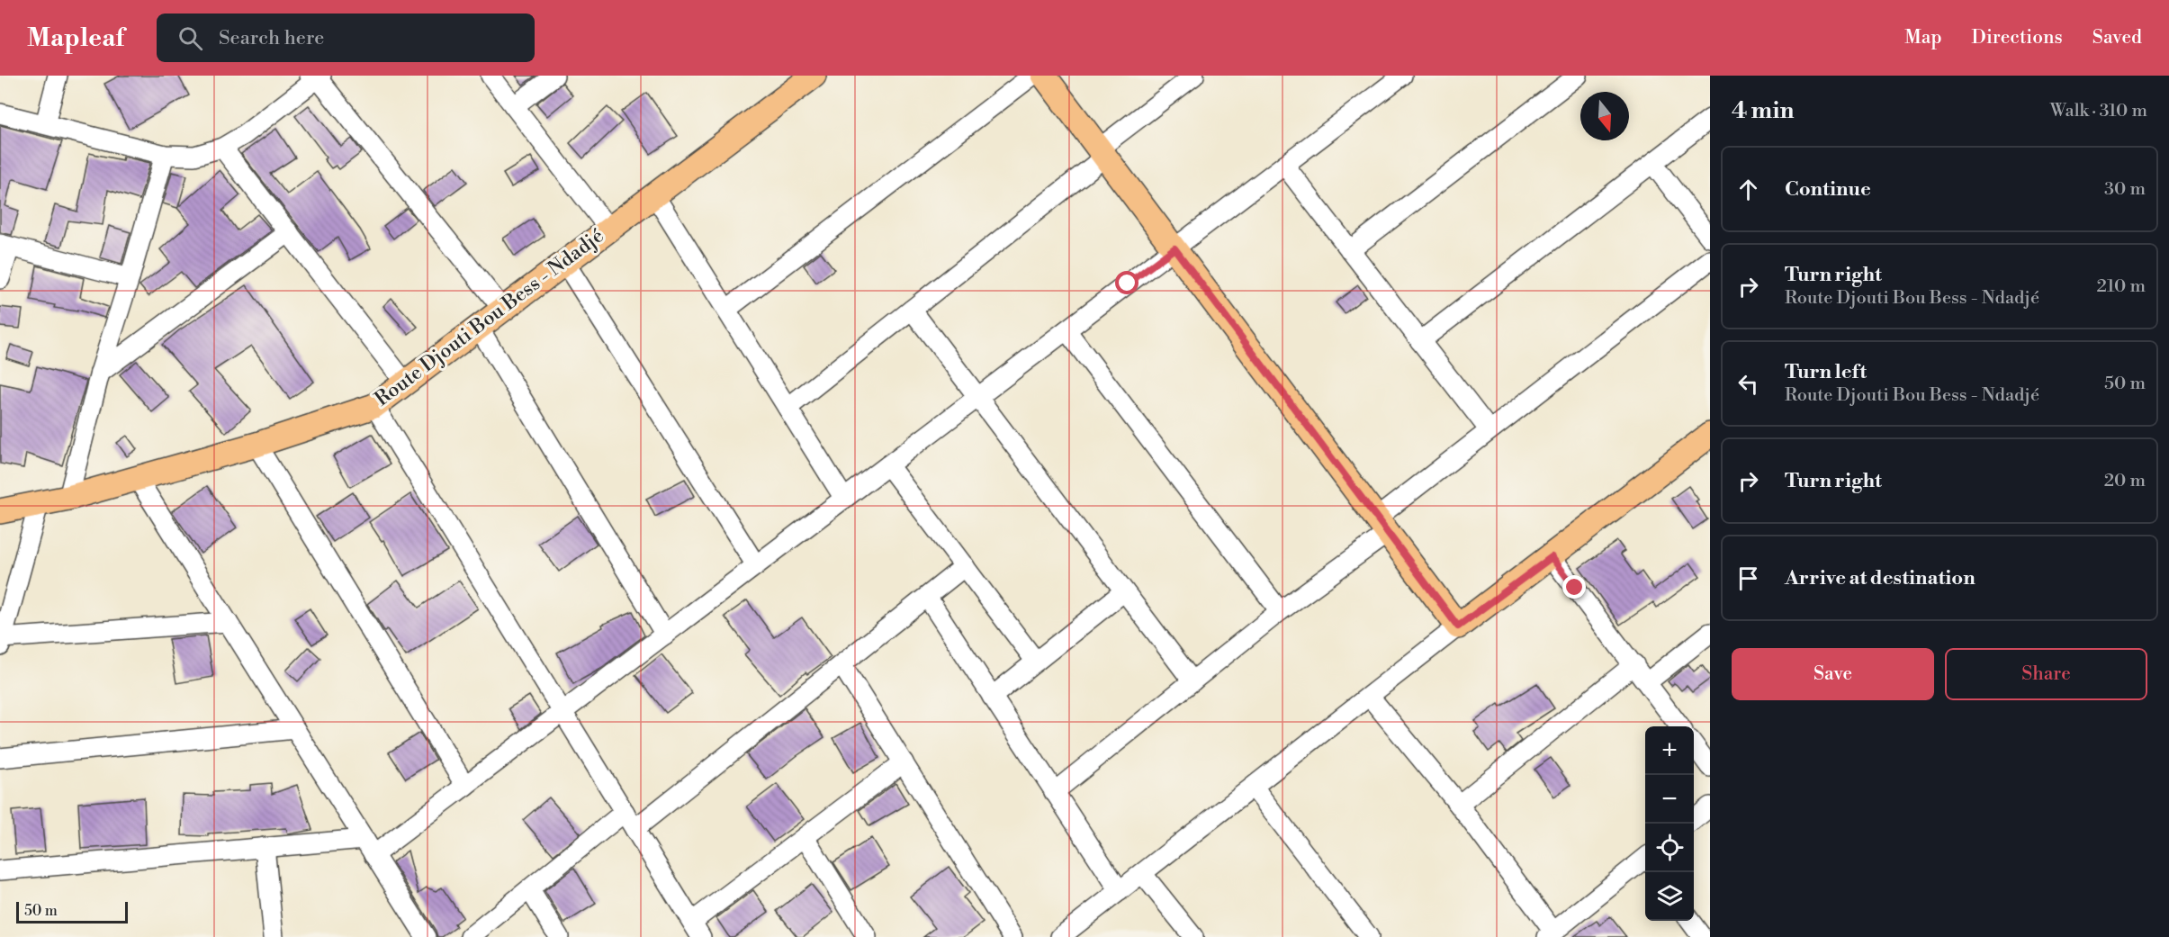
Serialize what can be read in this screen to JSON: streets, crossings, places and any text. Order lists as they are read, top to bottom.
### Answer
{
  "streets": {
    "main road": ["Route Djouti Bou Bess - Ndadjé"]
  },
  "scale_bar": "50 m",
  "north": "bottom",
  "page": {
    "header": "Mapleaf",
    "search": "Search here",
    "nav": ["Map", "Directions", "Saved"],
    "heading": ["4 min", "Walk · 310 m"],
    "list": [
      ["Continue", "30 m"],
      ["Turn right", "Route Djouti Bou Bess - Ndadjé", "210 m"],
      ["Turn left", "Route Djouti Bou Bess - Ndadjé", "50 m"],
      ["Turn right", "20 m"],
      "Arrive at destination"
    ],
    "buttons": ["Save", "Share"],
    "map_buttons": ["+", "−"],
    "scale": "50 m"
  }
}
